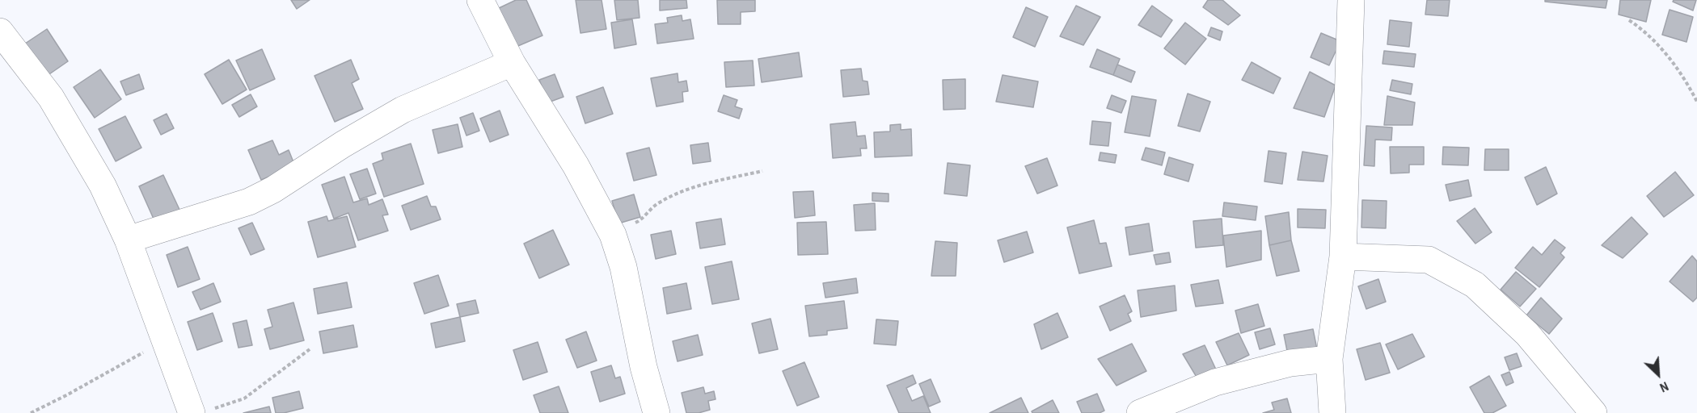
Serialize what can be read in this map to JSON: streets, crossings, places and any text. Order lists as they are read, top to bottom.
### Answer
{
  "north": "bottom right"
}
